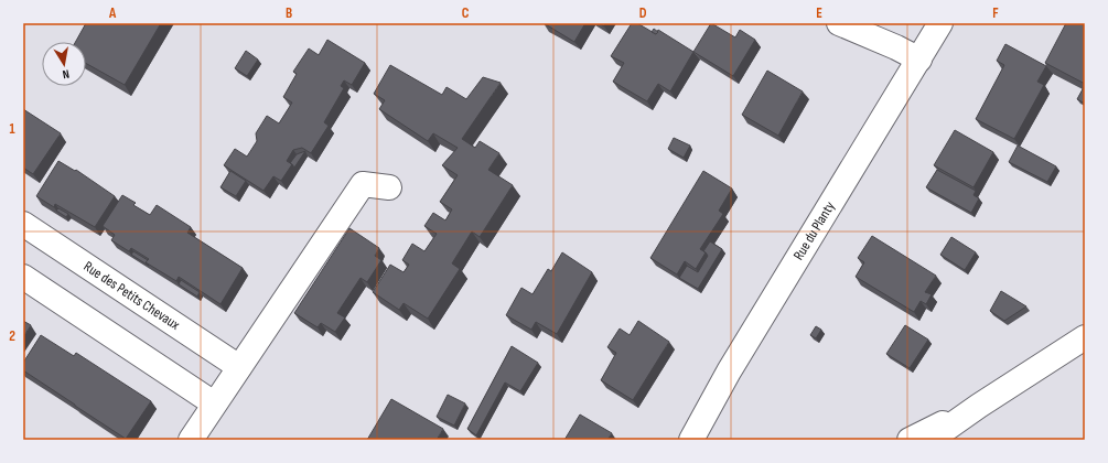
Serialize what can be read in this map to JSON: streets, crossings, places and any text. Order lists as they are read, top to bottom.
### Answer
{
  "streets": {
    "street": ["Rue du Planty", "Rue des Petits Chevaux"]
  },
  "north": "bottom",
  "grid": {
    "columns": [
      "A",
      "B",
      "C",
      "D",
      "E",
      "F"
    ],
    "rows": ["1", "2"]
  }
}
